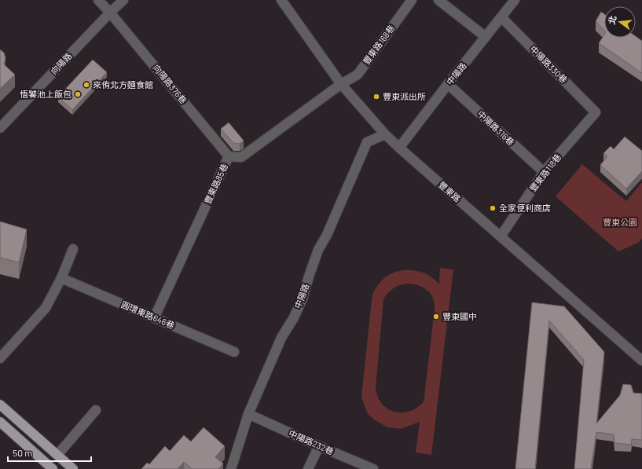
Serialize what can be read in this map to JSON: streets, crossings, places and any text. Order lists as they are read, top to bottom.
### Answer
{
  "streets": {
    "street": [
      "豐東路168巷",
      "向陽路",
      "中陽路330巷",
      "中陽路",
      "向陽路376巷",
      "中陽路316巷",
      "豐東路118巷",
      "豐東路85巷",
      "豐東路",
      "圓環東路646巷",
      "中陽路232巷"
    ]
  },
  "crossings": [
    ["豐東路168巷", "豐東路85巷"],
    ["豐東路168巷", "豐東路"],
    ["向陽路", "向陽路376巷"],
    ["中陽路330巷", "中陽路"],
    ["中陽路330巷", "豐東路118巷"],
    ["中陽路", "中陽路316巷"],
    ["中陽路", "豐東路"],
    ["中陽路", "中陽路232巷"],
    ["向陽路376巷", "豐東路85巷"],
    ["中陽路316巷", "豐東路118巷"],
    ["豐東路118巷", "豐東路"],
    ["豐東路85巷", "豐東路"],
    ["豐東路85巷", "圓環東路646巷"]
  ],
  "parks": ["豐東公園"],
  "places": [
    "來侑北方麵食館",
    "悟饕池上飯包",
    "豐東派出所",
    "全家便利商店",
    "豐東國中"
  ],
  "scale_bar": "50 m",
  "north": "left"
}
